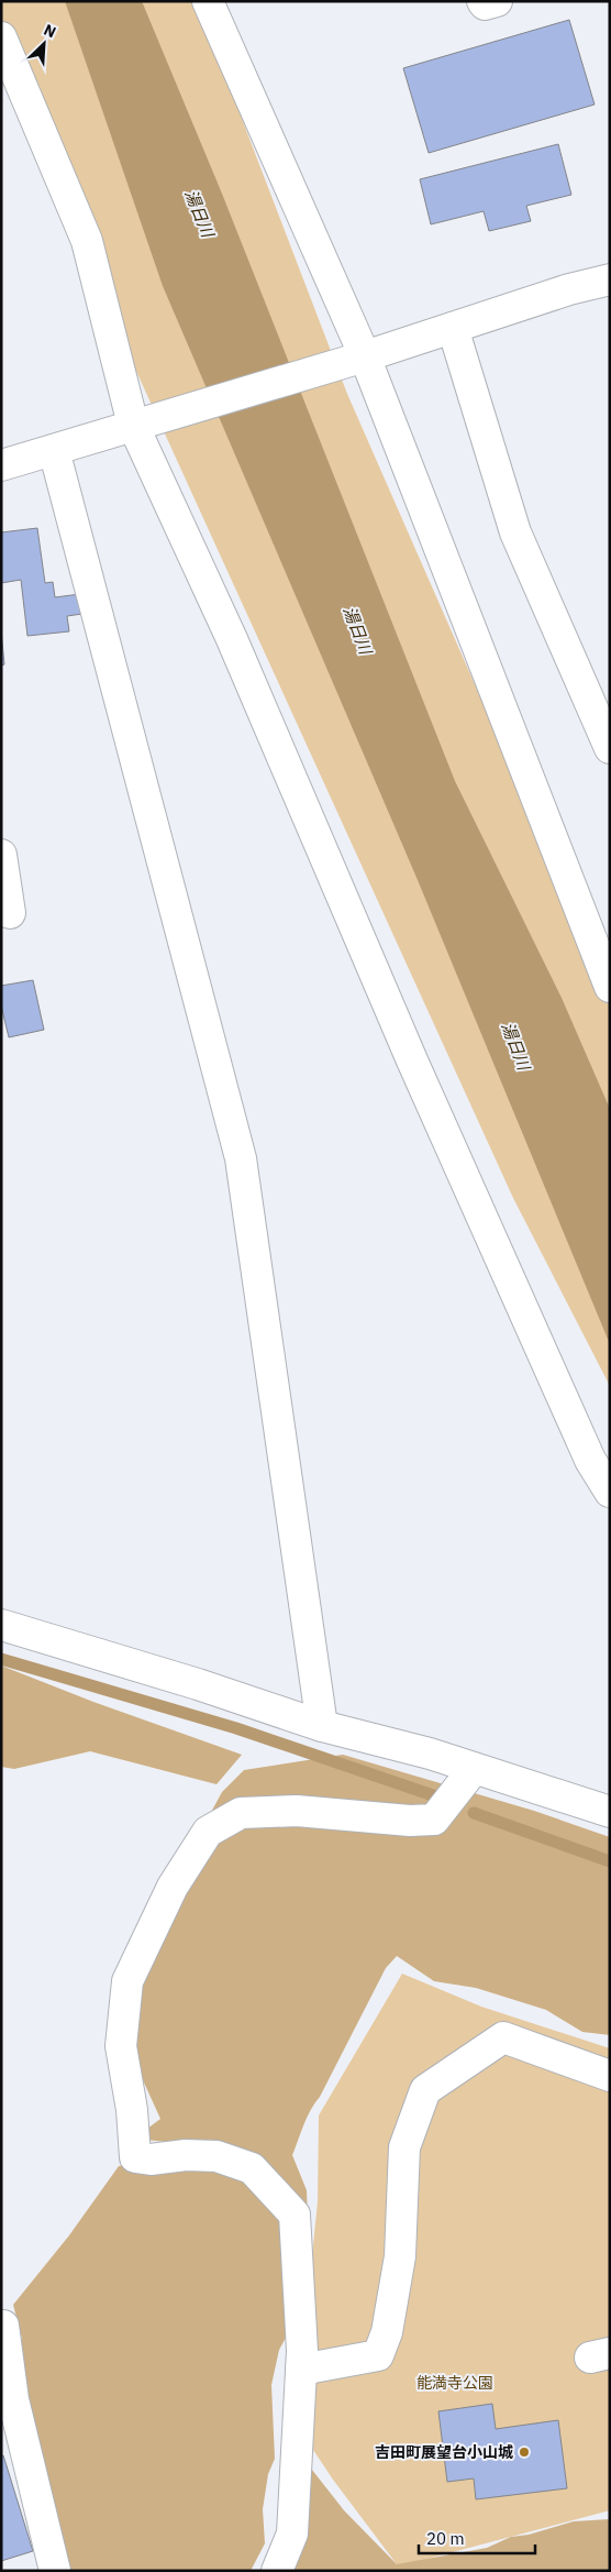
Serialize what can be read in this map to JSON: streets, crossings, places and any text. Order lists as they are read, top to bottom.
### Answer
{
  "water": ["湯日川"],
  "parks": ["能満寺公園"],
  "places": ["吉田町展望台小山城"],
  "scale_bar": "20 m",
  "north": "top right"
}
